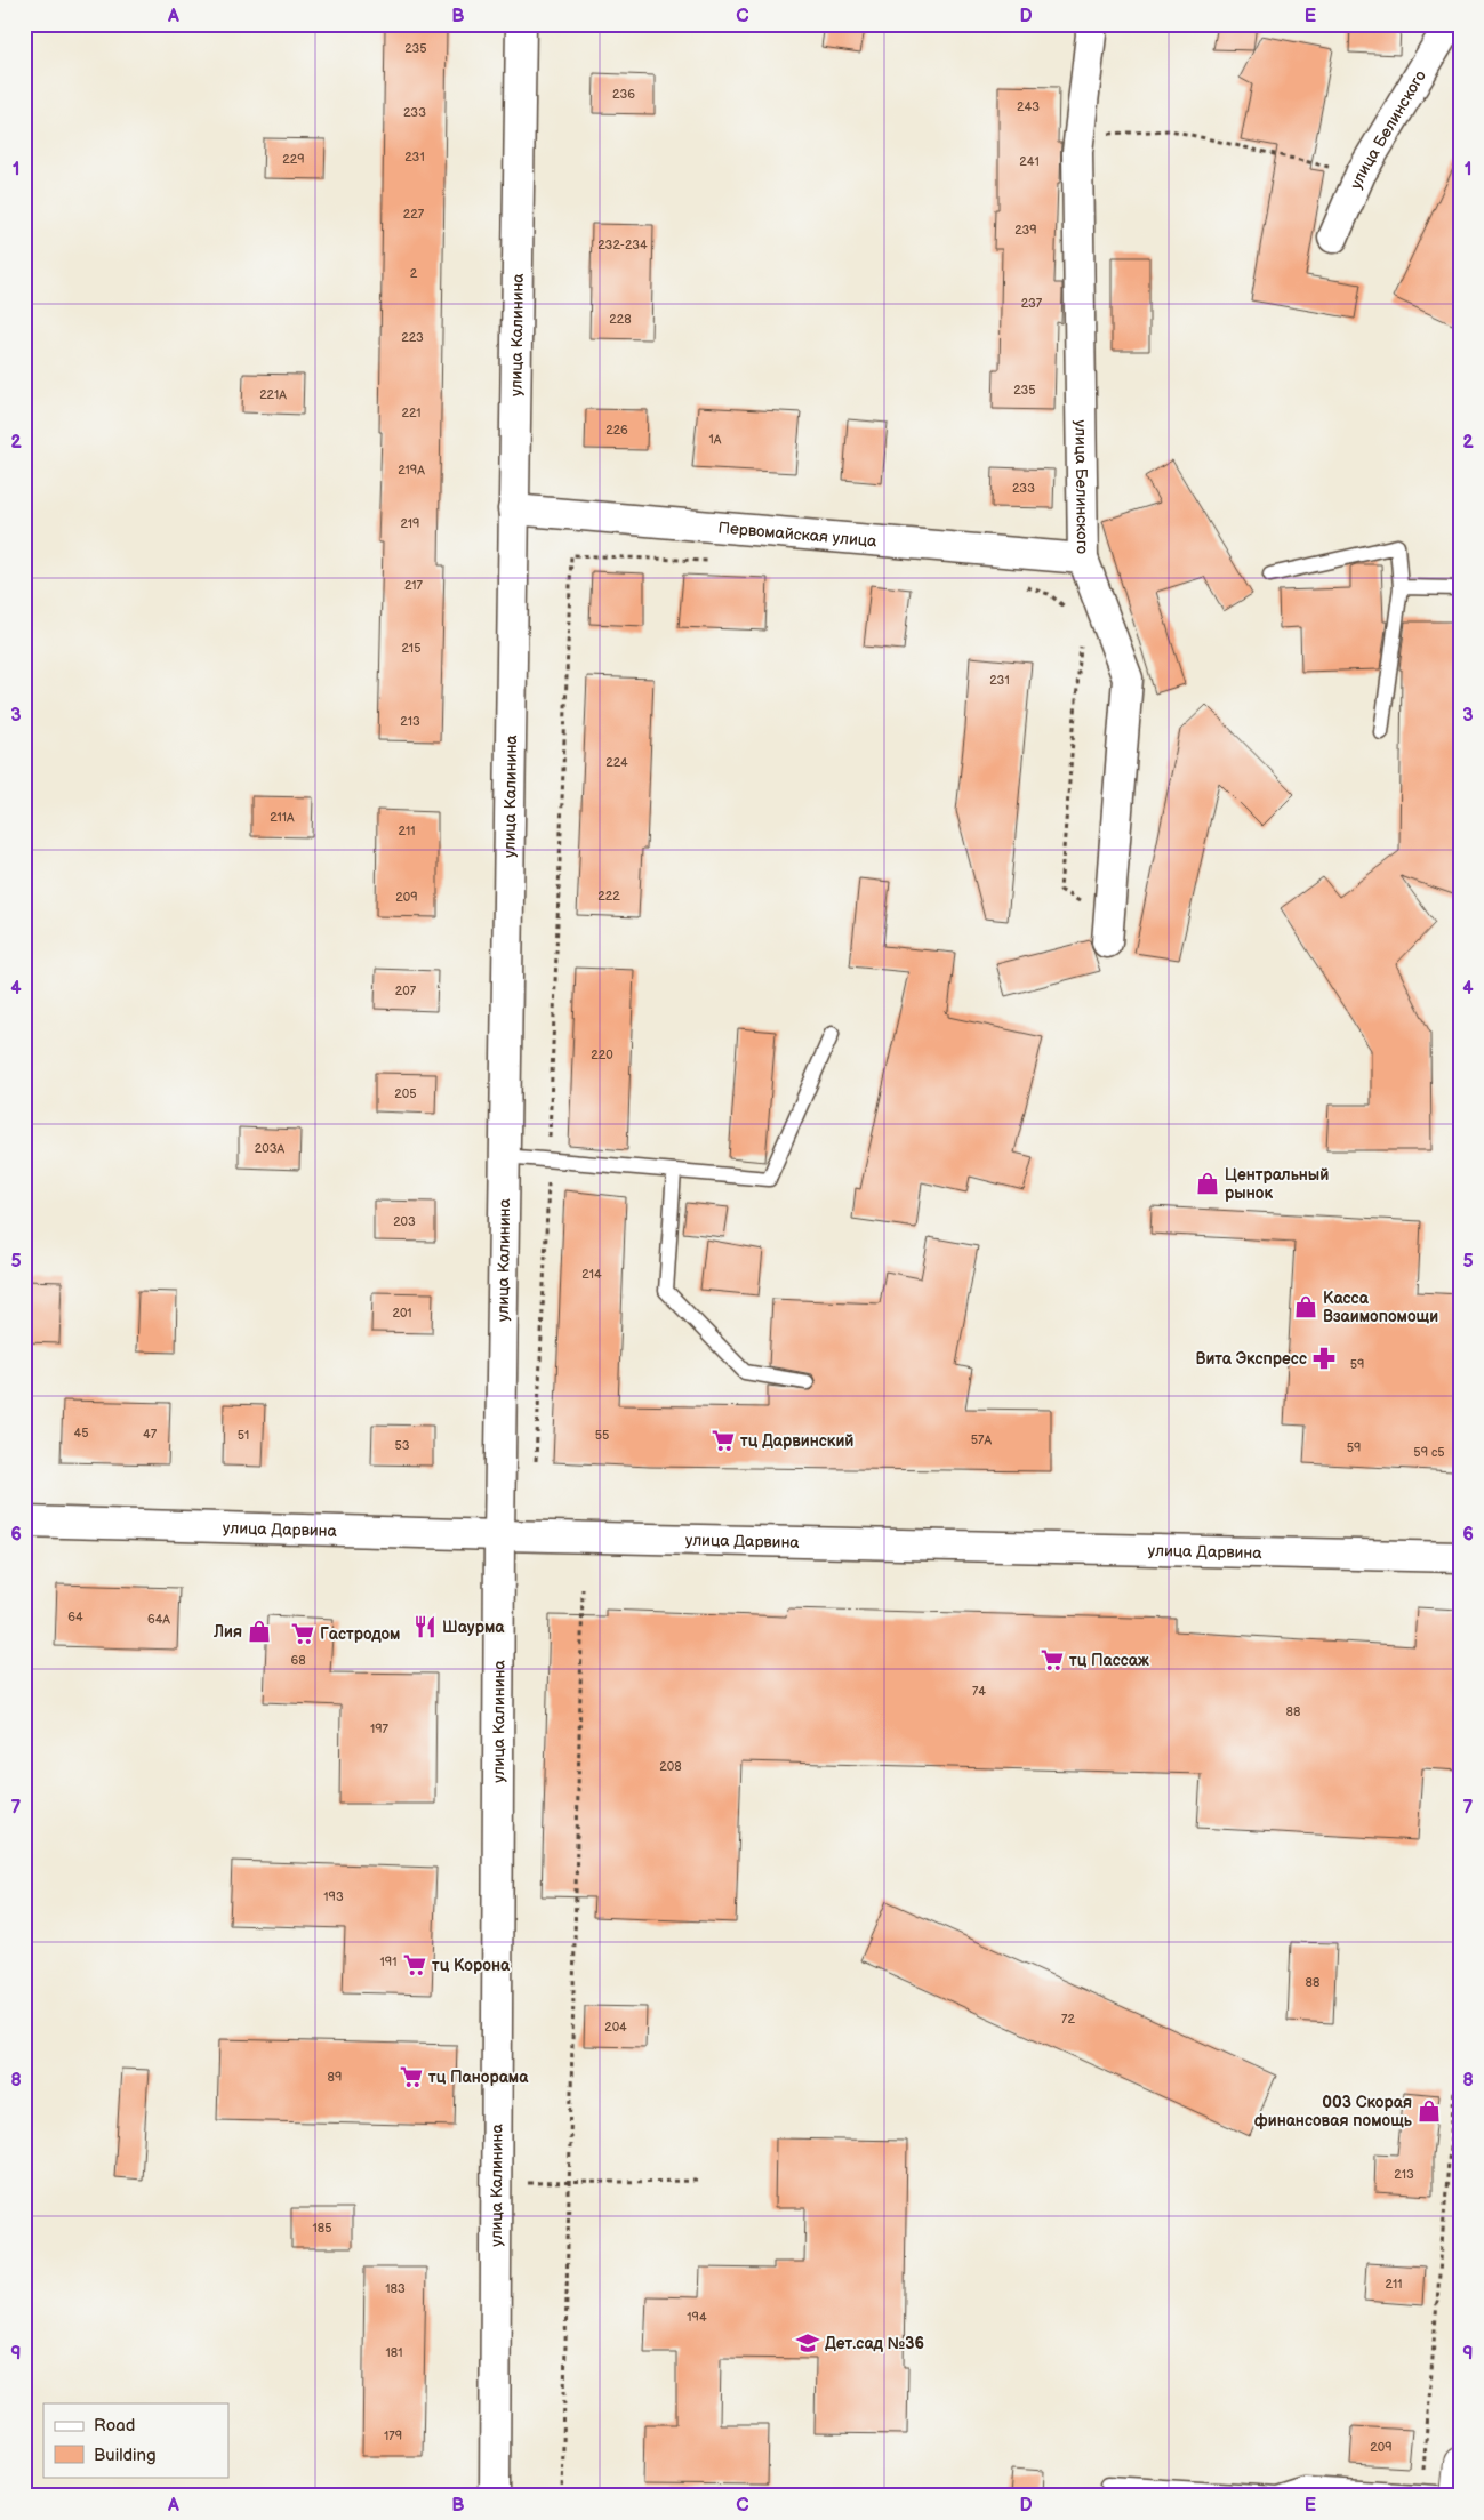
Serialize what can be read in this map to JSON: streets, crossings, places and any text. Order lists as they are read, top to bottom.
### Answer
{
  "streets": {
    "street": [
      "улица Белинского",
      "улица Калинина",
      "Первомайская улица",
      "улица Дарвина"
    ]
  },
  "crossings": [
    ["улица Белинского", "Первомайская улица"],
    ["улица Калинина", "Первомайская улица"],
    ["улица Калинина", "улица Дарвина"]
  ],
  "places": {
    "shop": [
      "Центральный рынок",
      "Касса Взаимопомощи",
      "Лия",
      "003 Скорая финансовая помощь"
    ],
    "pharmacy": ["Вита Экспресс"],
    "supermarket": [
      "тц Дарвинский",
      "Гастродом",
      "тц Пассаж",
      "тц Корона",
      "тц Панорама"
    ],
    "restaurant": ["Шаурма"],
    "school or university": ["Дет.сад №36"]
  },
  "house_numbers": [
    "235",
    "236",
    "243",
    "233",
    "231",
    "229",
    "241",
    "227",
    "239",
    "232-234",
    "2",
    "237",
    "228",
    "223",
    "235",
    "221А",
    "221",
    "226",
    "1А",
    "219А",
    "233",
    "219",
    "217",
    "215",
    "231",
    "213",
    "224",
    "211А",
    "211",
    "222",
    "209",
    "207",
    "220",
    "205",
    "203А",
    "203",
    "214",
    "201",
    "59",
    "45",
    "47",
    "51",
    "55",
    "57А",
    "53",
    "59",
    "59 с5",
    "64",
    "64А",
    "68",
    "74",
    "88",
    "197",
    "208",
    "193",
    "191",
    "88",
    "72",
    "204",
    "89",
    "213",
    "185",
    "211",
    "183",
    "194",
    "181",
    "179",
    "209"
  ],
  "legend": ["Road", "Building"],
  "grid": {
    "columns": [
      "A",
      "B",
      "C",
      "D",
      "E"
    ],
    "rows": [
      "1",
      "2",
      "3",
      "4",
      "5",
      "6",
      "7",
      "8",
      "9"
    ]
  }
}
